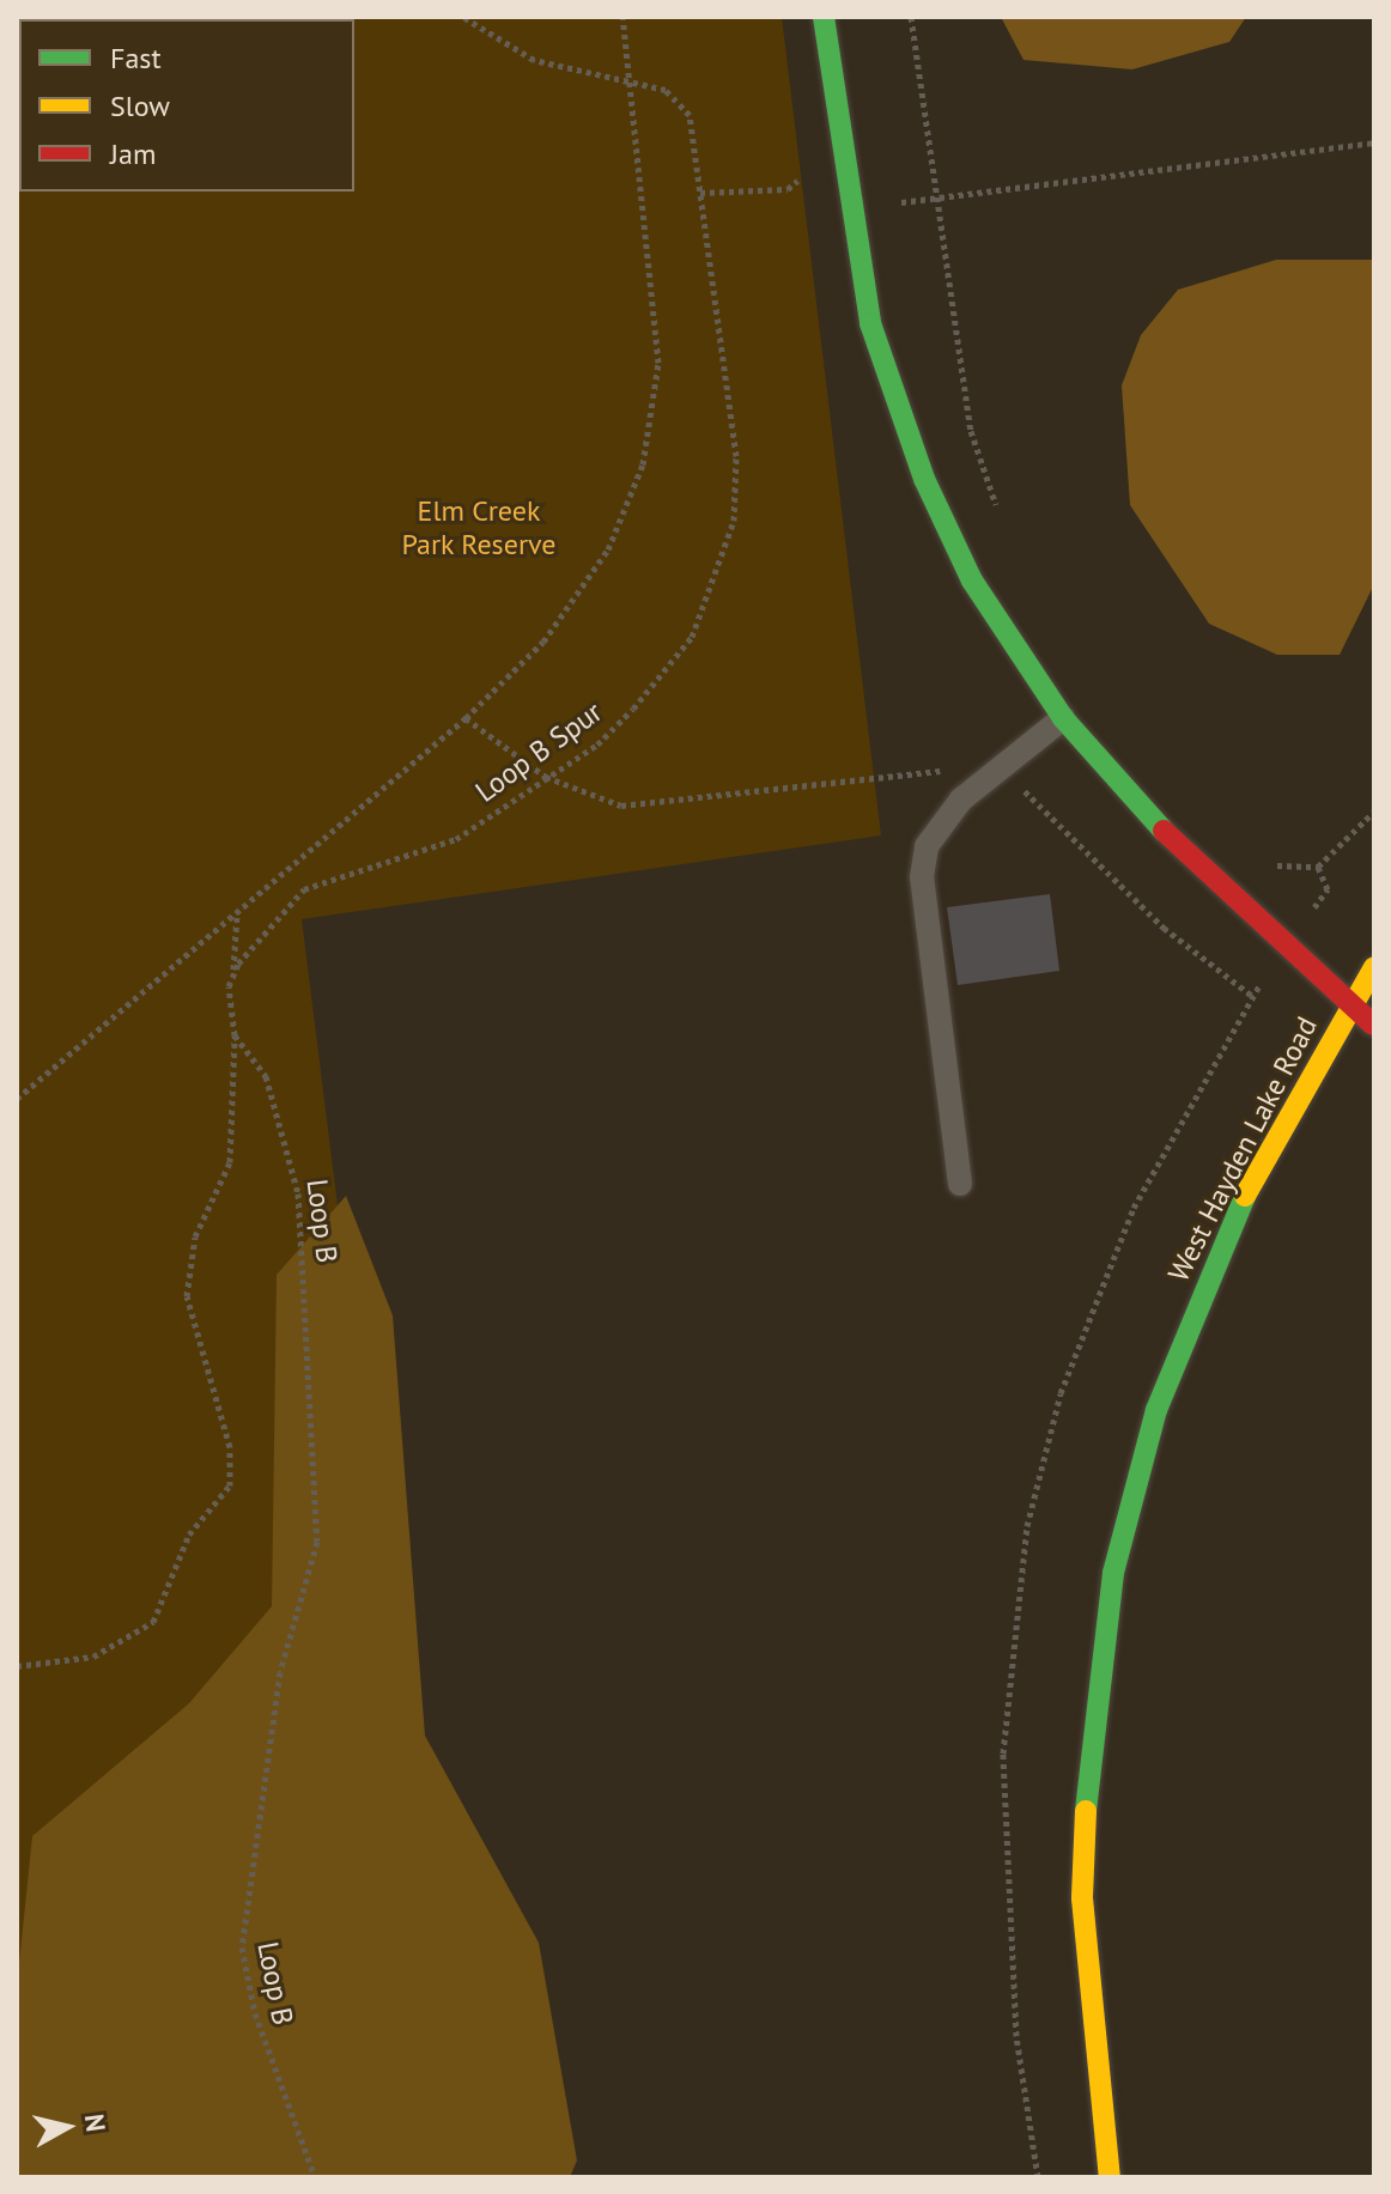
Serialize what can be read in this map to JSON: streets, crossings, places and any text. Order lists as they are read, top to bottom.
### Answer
{
  "streets": {
    "main road": ["West Hayden Lake Road"],
    "path": ["Loop B Spur", "Loop B"]
  },
  "parks": ["Elm Creek Park Reserve"],
  "legend": ["Fast", "Slow", "Jam"],
  "north": "right"
}
